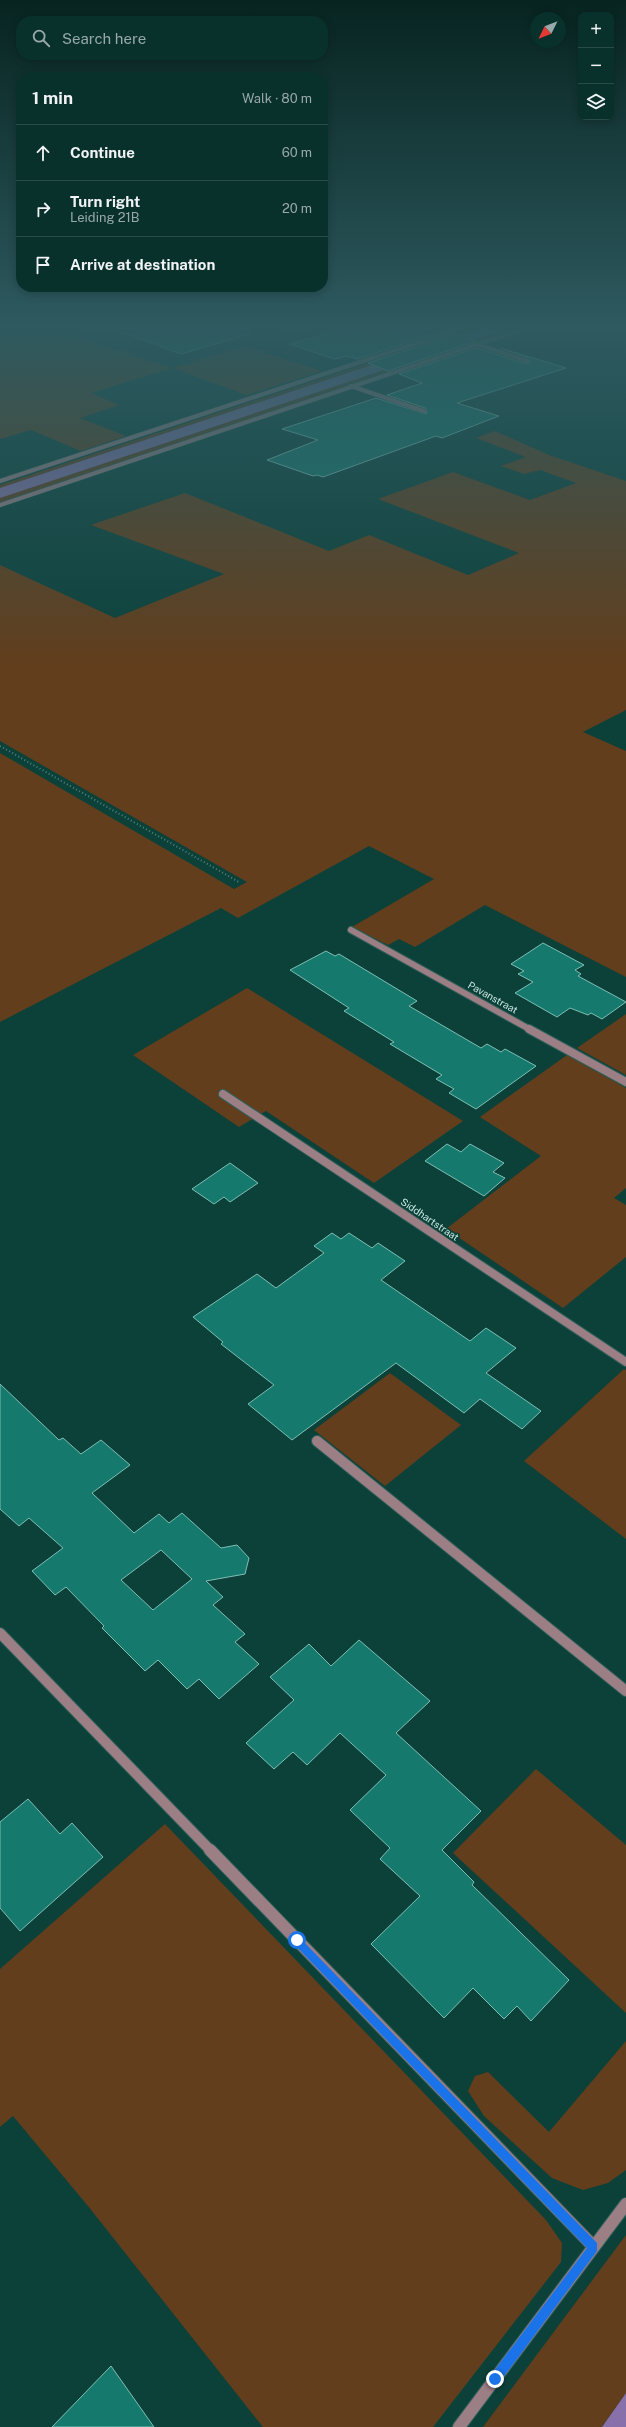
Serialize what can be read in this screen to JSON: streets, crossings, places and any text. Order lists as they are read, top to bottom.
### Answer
{
  "streets": {
    "street": ["Pavanstraat", "Siddhartstraat"]
  },
  "north": "bottom left",
  "page": {
    "map_buttons": ["+", "−"],
    "search": "Search here",
    "heading": ["1 min", "Walk · 80 m"],
    "list": [
      ["Continue", "60 m"],
      ["Turn right", "Leiding 21B", "20 m"],
      "Arrive at destination"
    ]
  }
}
